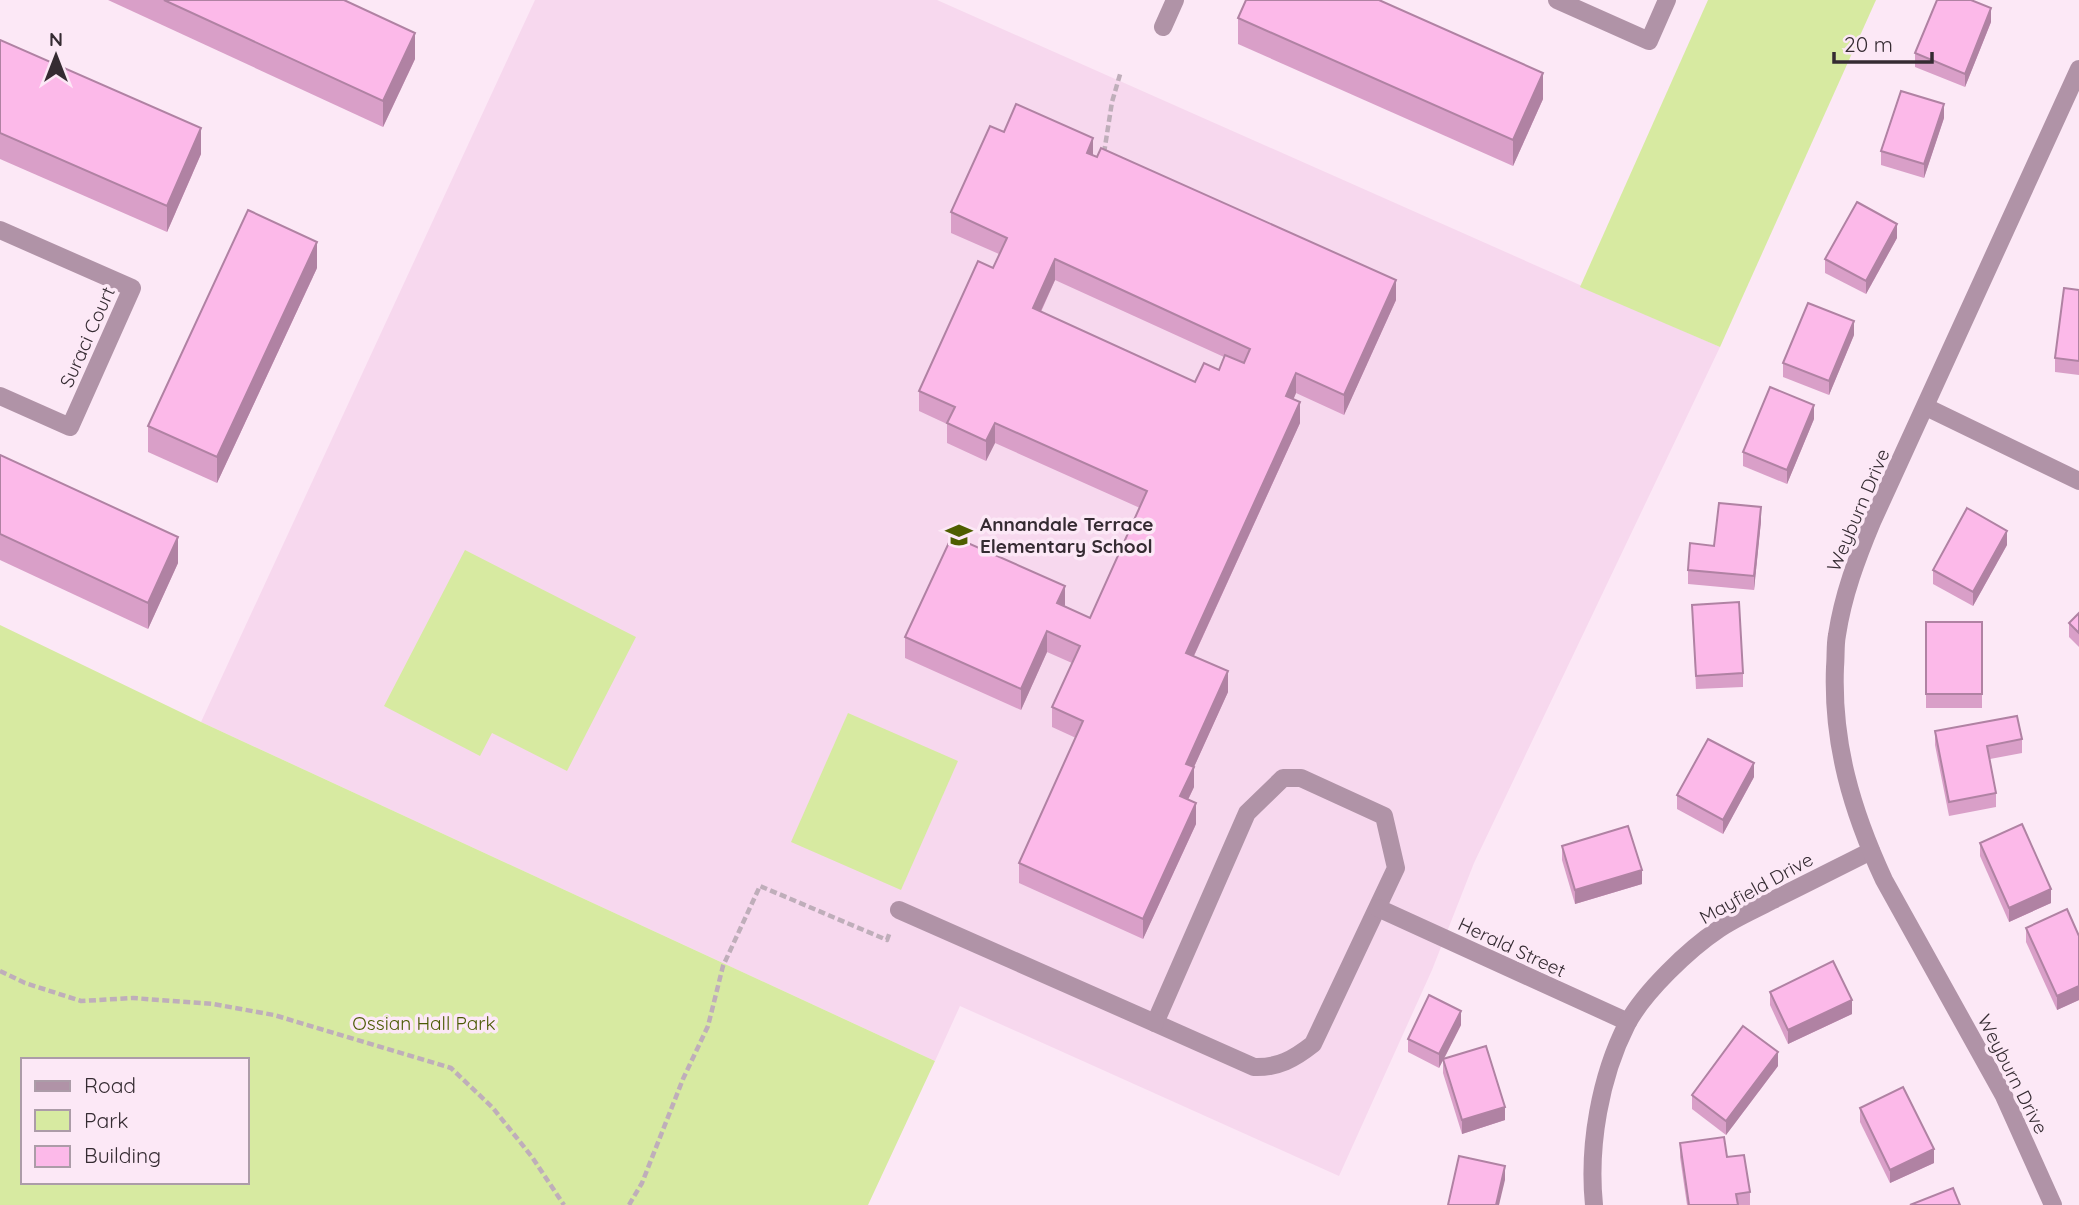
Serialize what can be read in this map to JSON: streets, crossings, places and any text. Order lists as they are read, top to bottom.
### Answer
{
  "streets": {
    "street": [
      "Suraci Court",
      "Weyburn Drive",
      "Mayfield Drive",
      "Herald Street"
    ]
  },
  "crossings": [
    ["Weyburn Drive", "Mayfield Drive"],
    ["Mayfield Drive", "Herald Street"]
  ],
  "parks": ["Ossian Hall Park"],
  "places": {
    "school or university": ["Annandale Terrace Elementary School"]
  },
  "legend": ["Road", "Park", "Building"],
  "scale_bar": "20 m",
  "north": "top"
}
